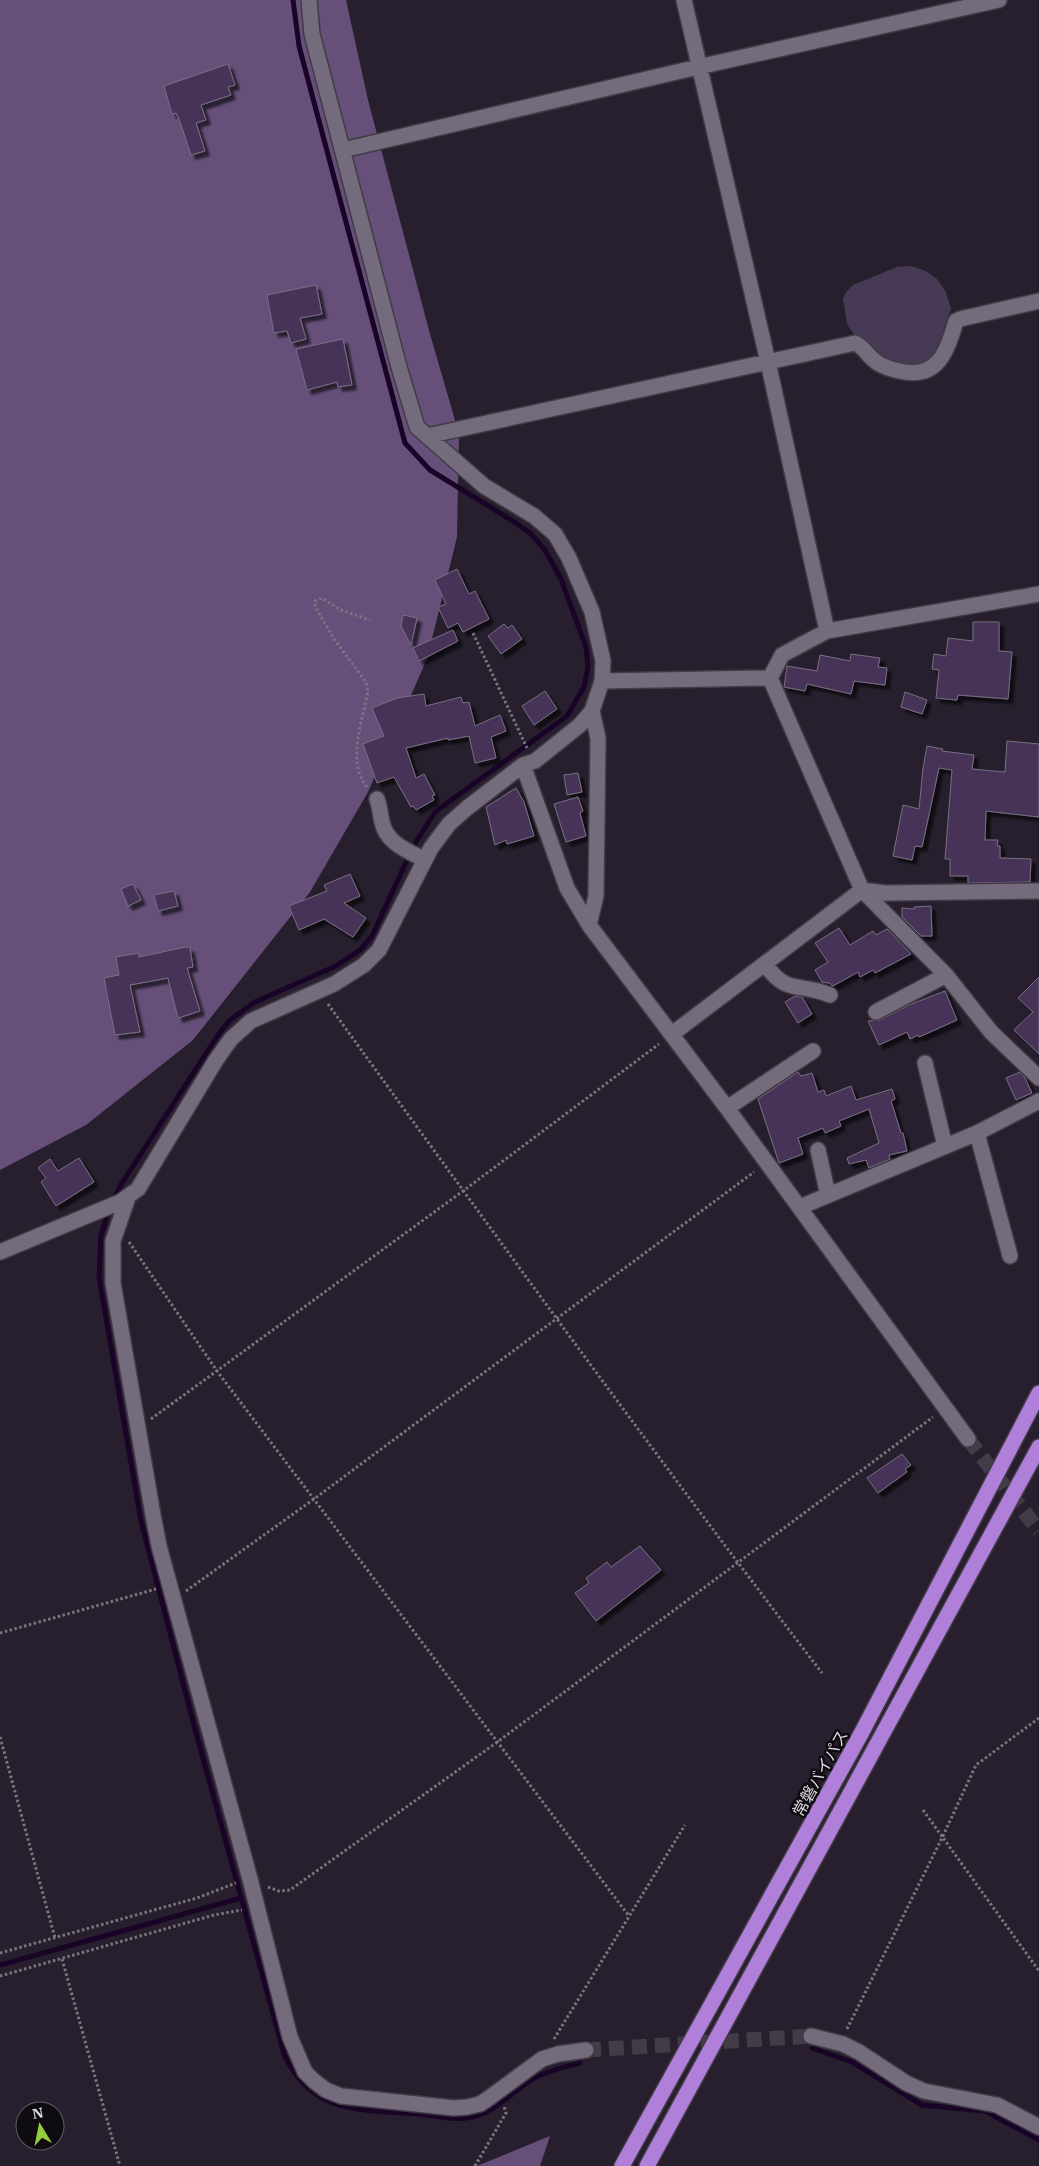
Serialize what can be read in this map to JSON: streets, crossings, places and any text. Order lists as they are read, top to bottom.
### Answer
{
  "streets": {
    "highway": ["常磐バイパス"]
  },
  "north": "top"
}
